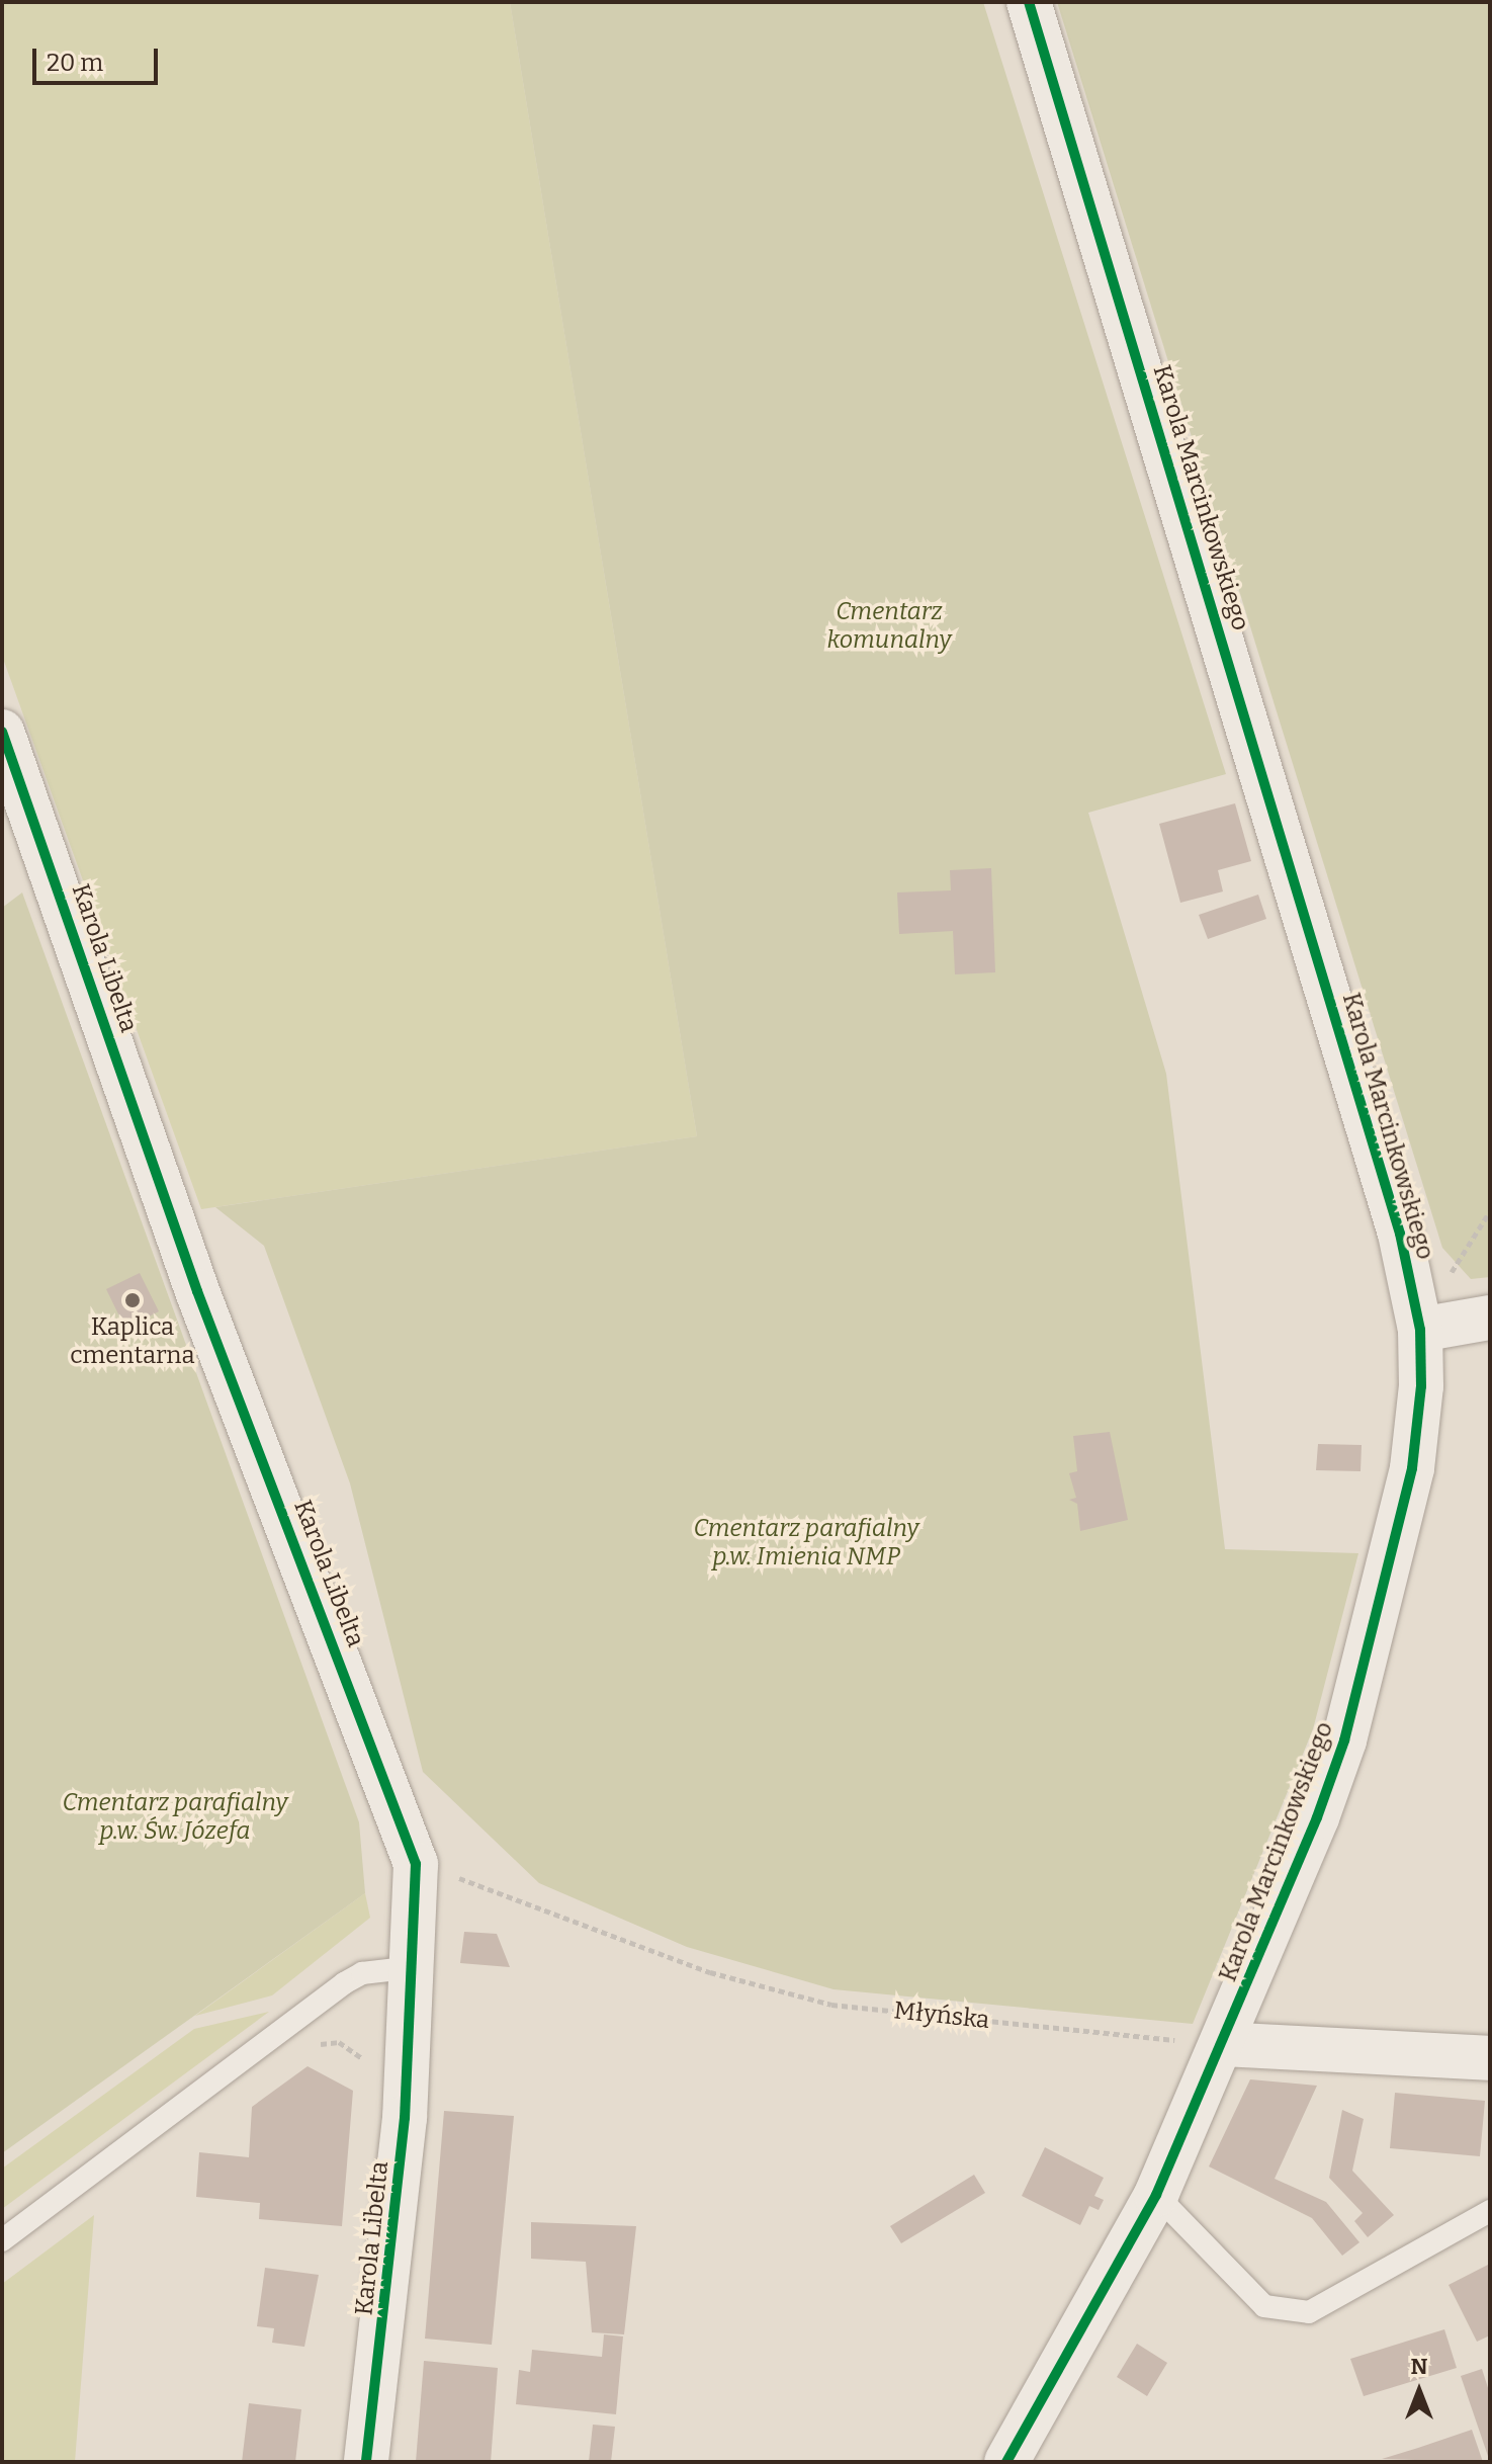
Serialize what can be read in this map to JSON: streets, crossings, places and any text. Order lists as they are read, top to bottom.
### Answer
{
  "streets": {
    "street": ["Karola Marcinkowskiego", "Karola Libelta"],
    "path": ["Młyńska"]
  },
  "crossings": [
    ["Karola Marcinkowskiego", "Młyńska"],
    ["Karola Libelta", "Młyńska"]
  ],
  "parks": ["Cmentarz komunalny", "Cmentarz parafialny p.w. Imienia NMP", "Cmentarz parafialny p.w. Św. Józefa"],
  "places": ["Kaplica cmentarna"],
  "scale_bar": "20 m",
  "north": "top"
}
